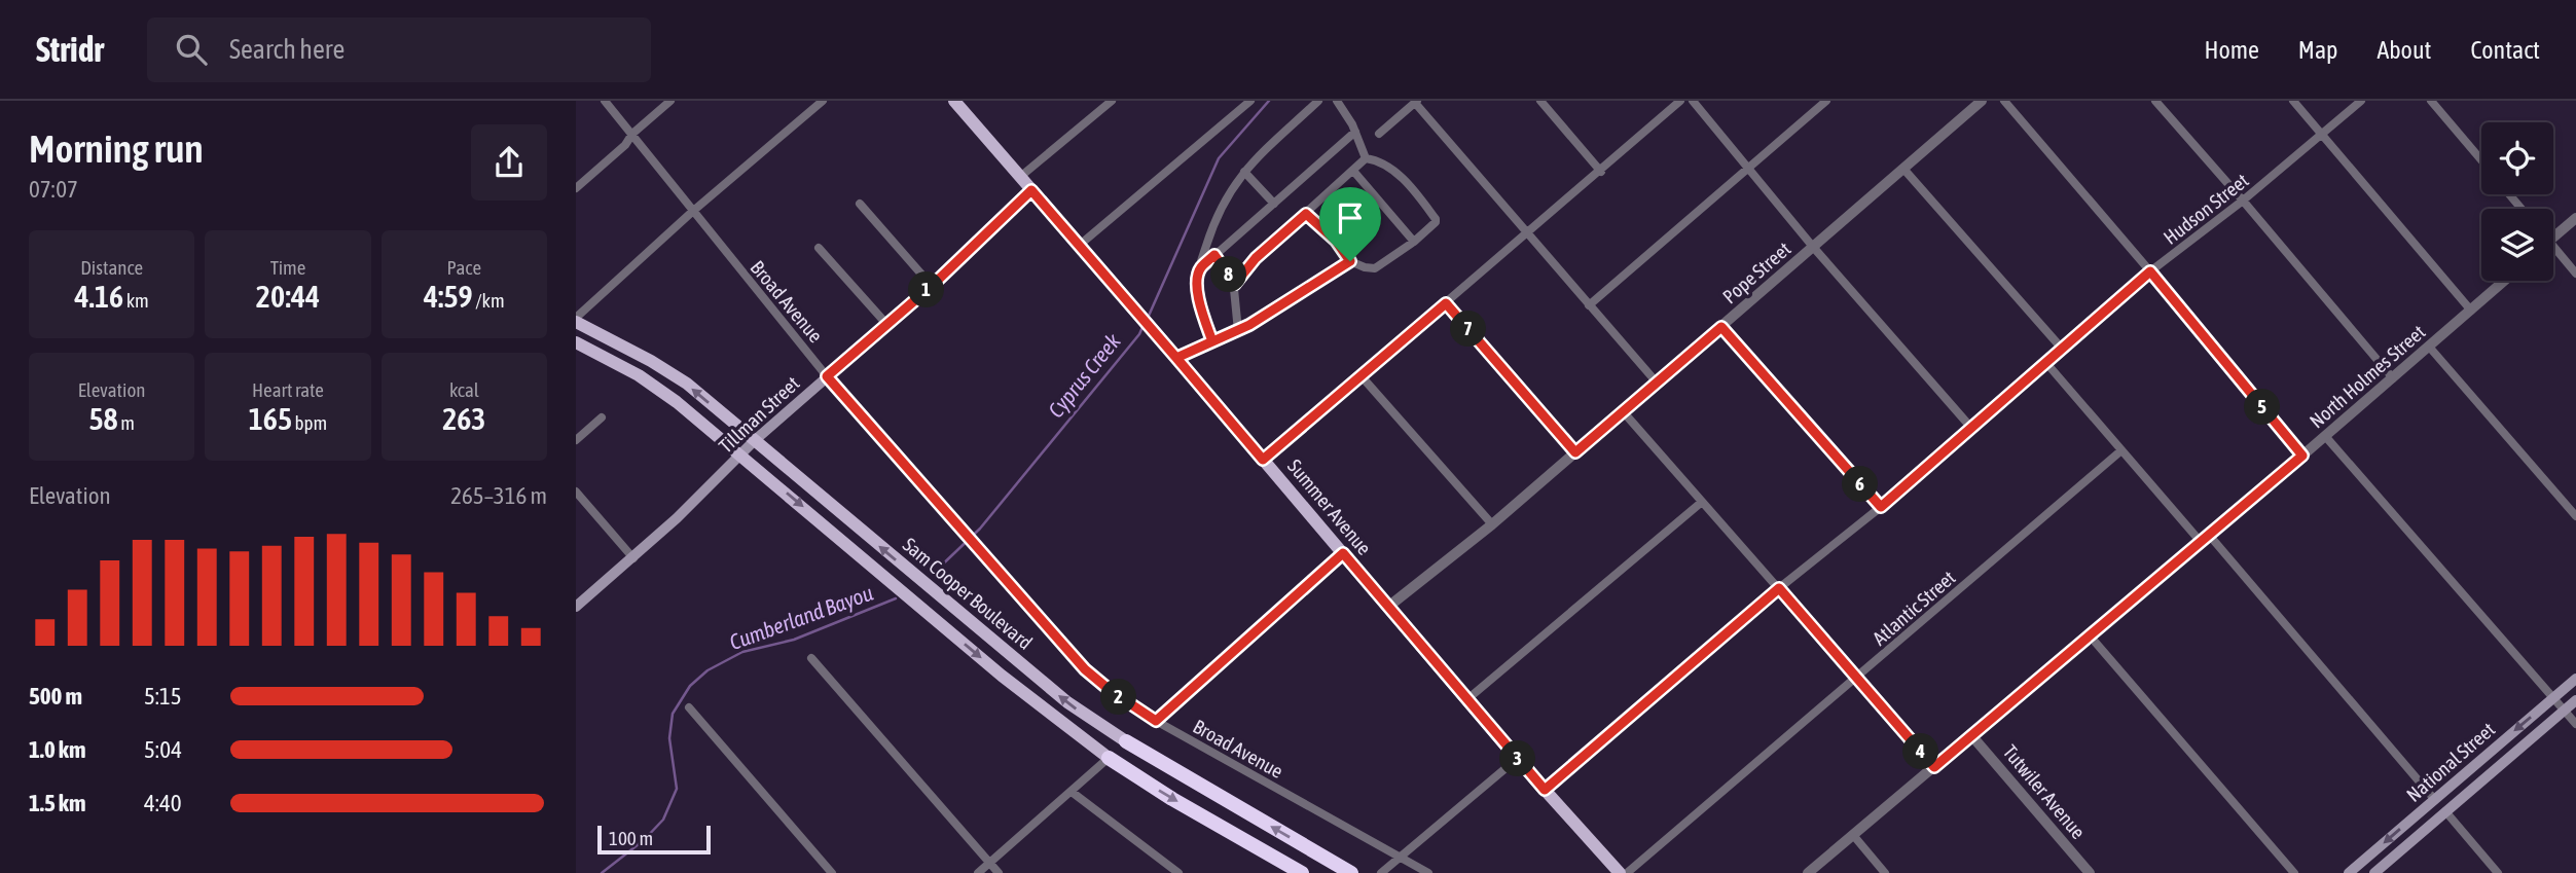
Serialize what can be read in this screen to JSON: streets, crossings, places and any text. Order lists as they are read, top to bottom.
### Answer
{
  "streets": {
    "highway": ["Sam Cooper Boulevard"],
    "main road": ["Tillman Street", "Summer Avenue", "National Street"],
    "street": [
      "Hudson Street",
      "Pope Street",
      "Broad Avenue",
      "North Holmes Street",
      "Atlantic Street",
      "Tutwiler Avenue"
    ]
  },
  "crossings": [
    ["Hudson Street", "Summer Avenue"],
    ["Pope Street", "Summer Avenue"],
    ["Broad Avenue", "Tillman Street"],
    ["North Holmes Street", "Tutwiler Avenue"],
    ["Tillman Street", "Summer Avenue"],
    ["Tillman Street", "Sam Cooper Boulevard"]
  ],
  "water": ["Cyprus Creek", "Cumberland Bayou"],
  "scale_bar": "100 m",
  "page": {
    "header": "Stridr",
    "search": "Search here",
    "nav": [
      "Home",
      "Map",
      "About",
      "Contact"
    ],
    "heading": ["Morning run", "07:07"],
    "stats": [
      ["Distance", "4.16 km"],
      ["Time", "20:44"],
      ["Pace", "4:59 /km"],
      ["Elevation", "58 m"],
      ["Heart rate", "165 bpm"],
      ["kcal", "263"]
    ],
    "pins": [
      "8",
      "1",
      "7",
      "5",
      "6",
      "2",
      "4",
      "3"
    ],
    "chart": ["Elevation", "265–316 m"],
    "list": [
      {
        "name": "500 m",
        "note": "5:15"
      },
      {
        "name": "1.0 km",
        "note": "5:04"
      },
      {
        "name": "1.5 km",
        "note": "4:40"
      }
    ],
    "scale": "100 m"
  }
}
